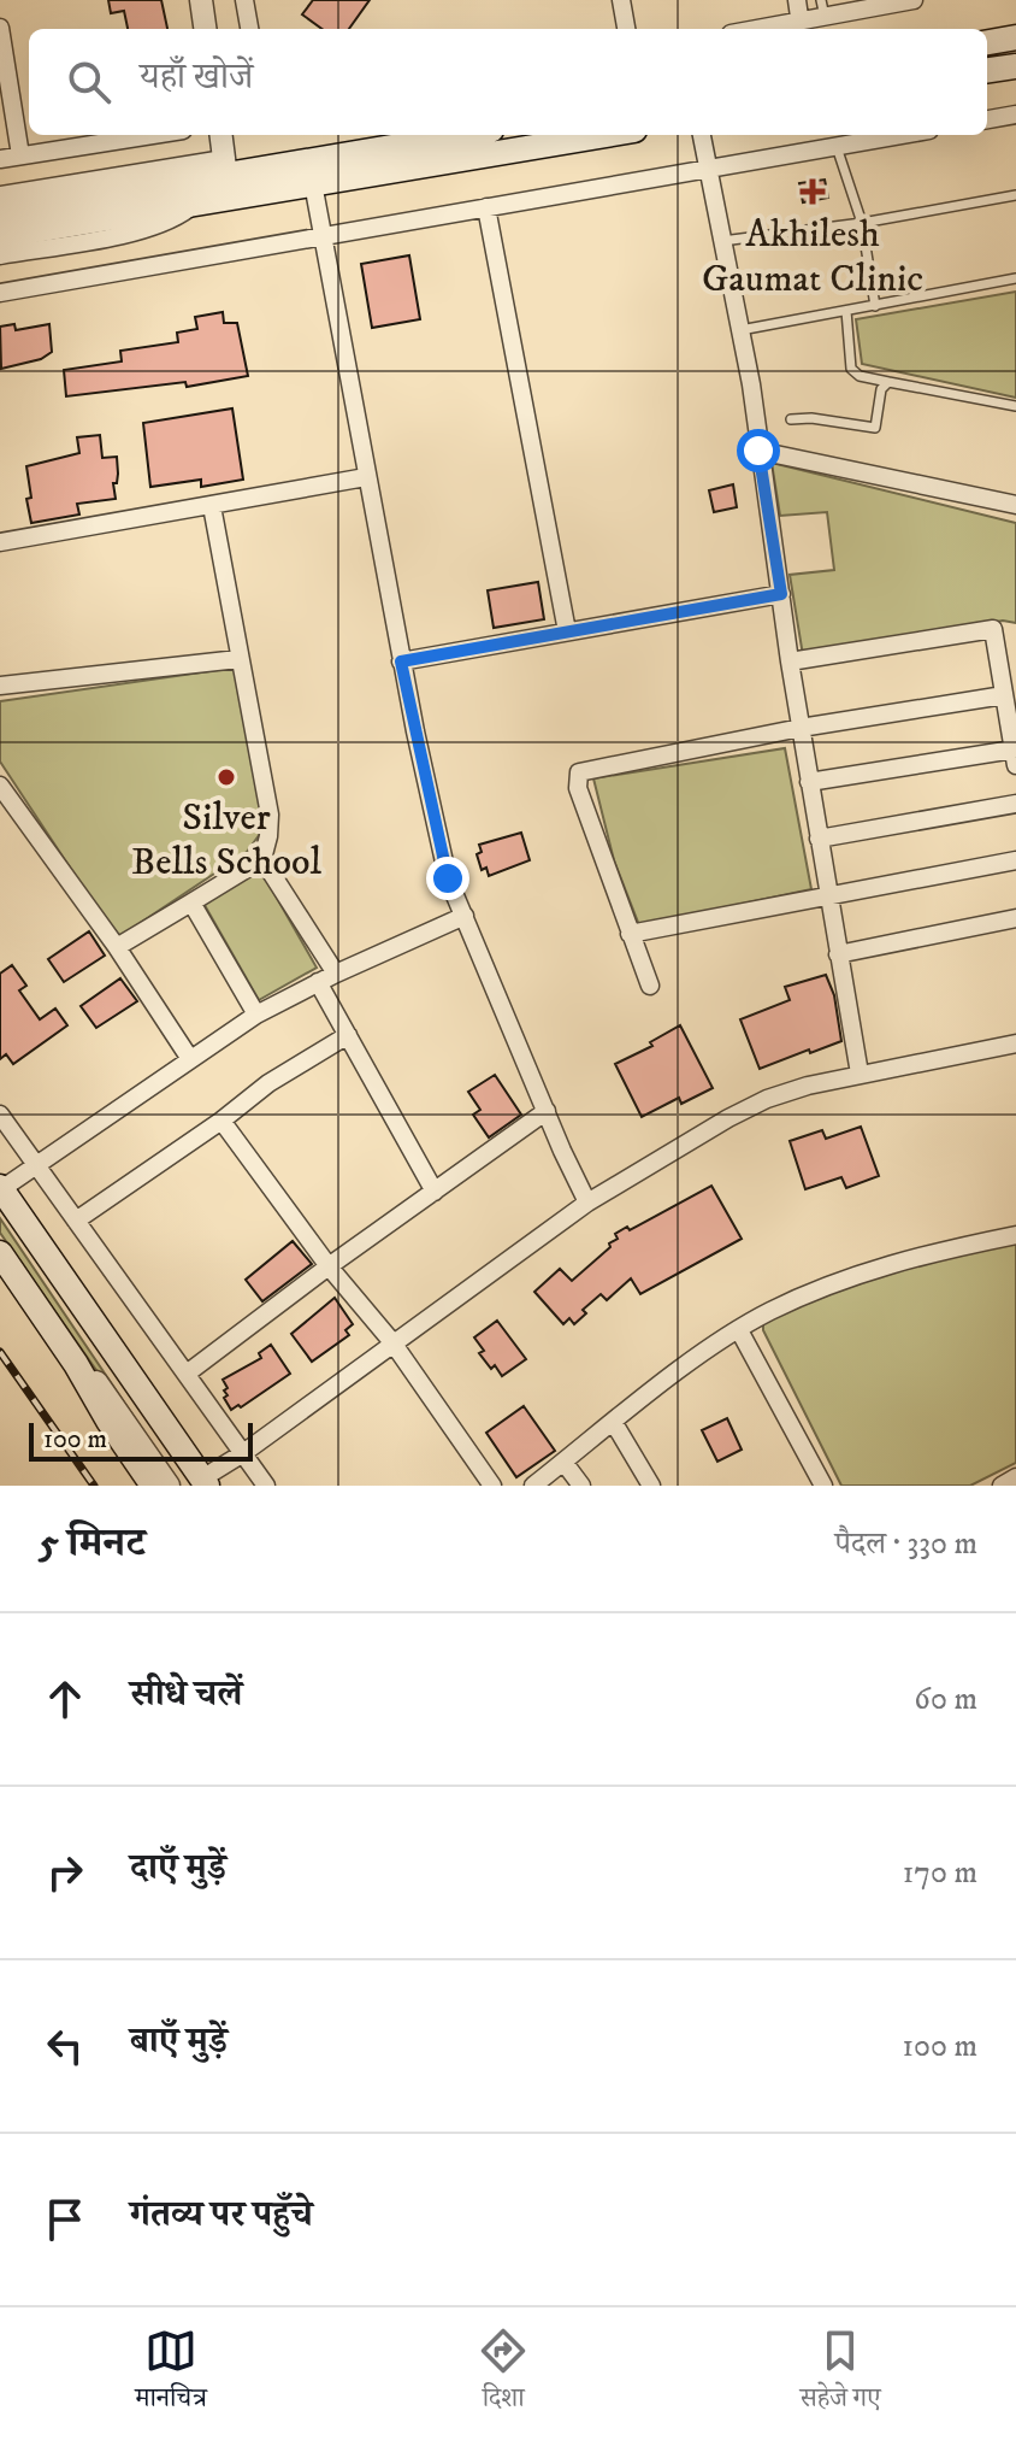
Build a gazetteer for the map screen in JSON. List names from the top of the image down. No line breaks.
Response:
{"places":{"health":["Akhilesh Gaumat Clinic"],"other":["Silver Bells School"]},"scale_bar":"100 m","page":{"search":"यहाँ खोजें","scale":"100 m","heading":["5 मिनट","पैदल · 330 m"],"list":[["सीधे चलें","60 m"],["दाएँ मुड़ें","170 m"],["बाएँ मुड़ें","100 m"],"गंतव्य पर पहुँचे"],"nav":["मानचित्र","दिशा","सहेजे गए"]}}
